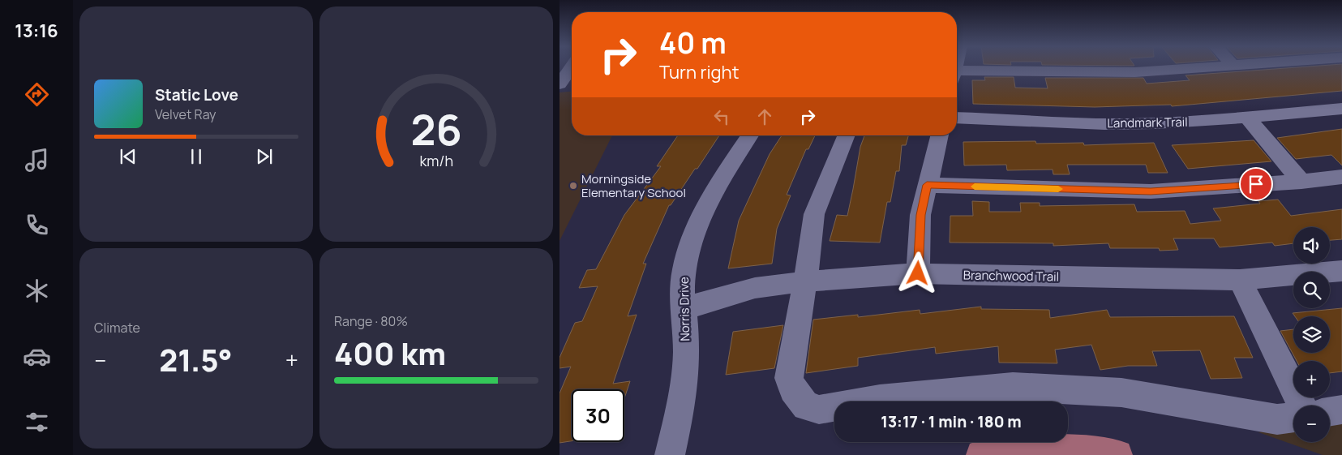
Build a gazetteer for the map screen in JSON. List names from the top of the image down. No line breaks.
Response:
{"streets":{"street":["Landmark Trail","Branchwood Trail","Norris Drive"]},"crossings":[["Branchwood Trail","Norris Drive"]],"places":["Morningside Elementary School"],"page":{"tabs":"13:16","turn":["40 m","Turn right"],"song":["Static Love","Velvet Ray"],"map_buttons":["+","−"],"tile":["Climate",["Range · 80%","400 km"]],"heat":["−","21.5°","+"],"limit":"30","trip":"13:17 · 1 min · 180 m","gauge":["26","km/h"]}}
